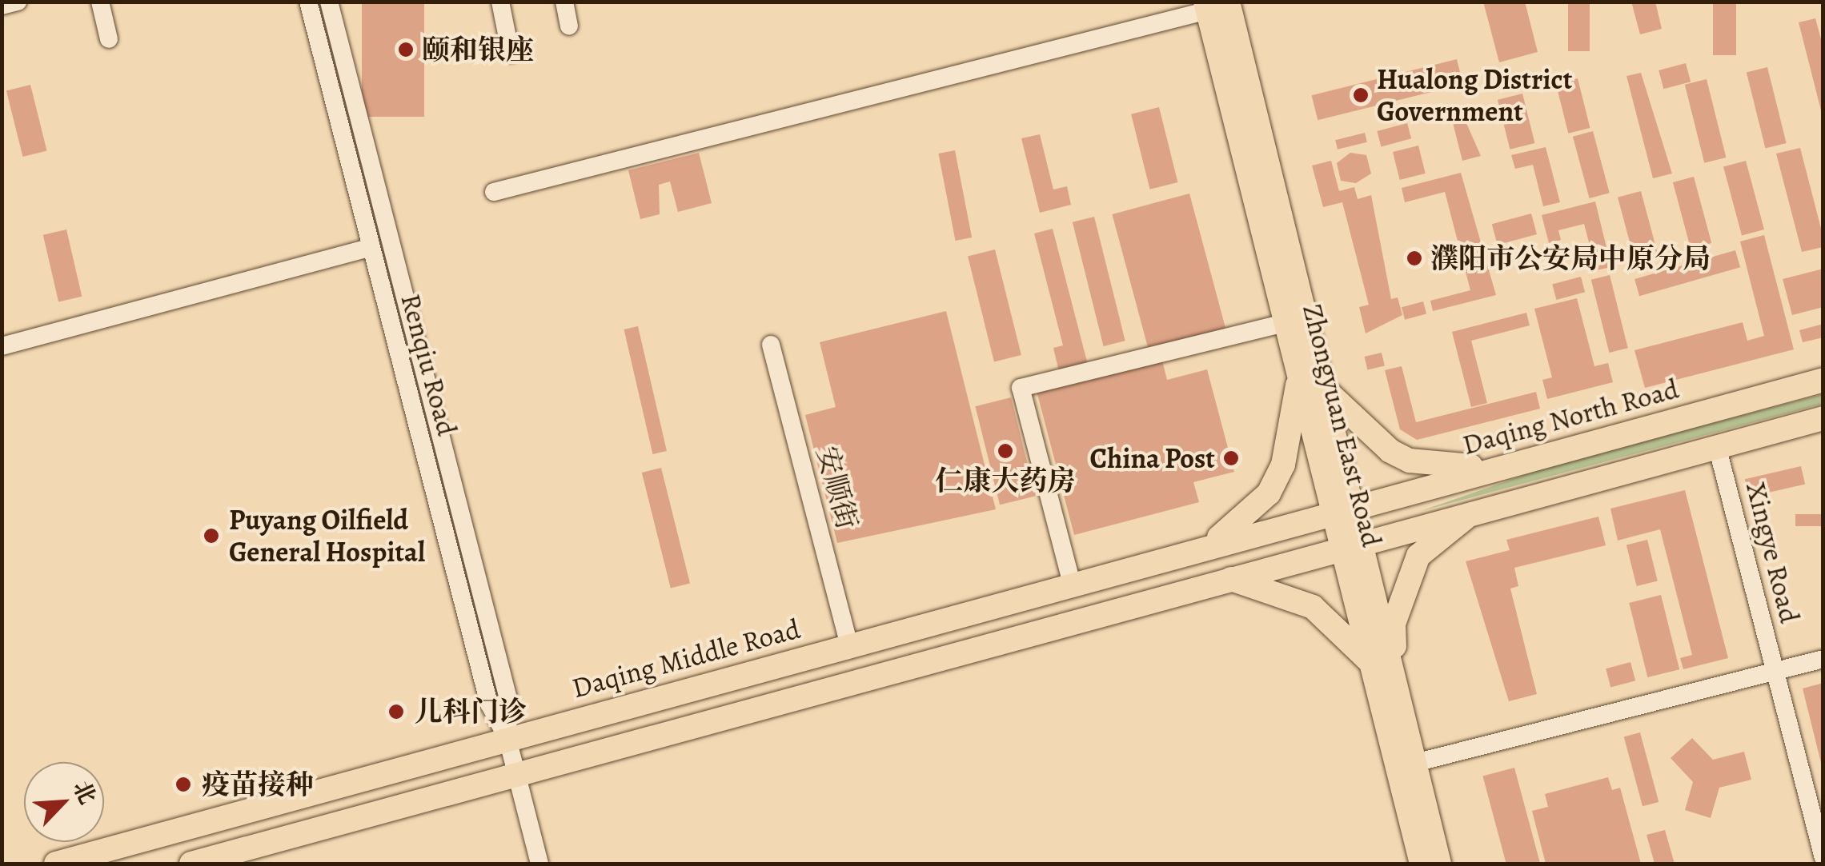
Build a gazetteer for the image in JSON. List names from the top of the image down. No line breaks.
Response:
{"streets":{"main road":["Daqing North Road","Zhongyuan East Road","Daqing Middle Road"],"street":["Renqiu Road","安顺街","Xingye Road"]},"crossings":[["Renqiu Road","Daqing Middle Road"],["Daqing North Road","Zhongyuan East Road"],["Daqing North Road","Daqing Middle Road"],["Zhongyuan East Road","Daqing Middle Road"],["安顺街","Daqing Middle Road"]],"places":["颐和银座","Hualong District Government","濮阳市公安局中原分局","仁康大药房","China Post","Puyang Oilfield General Hospital","儿科门诊","疫苗接种"],"north":"top right"}
